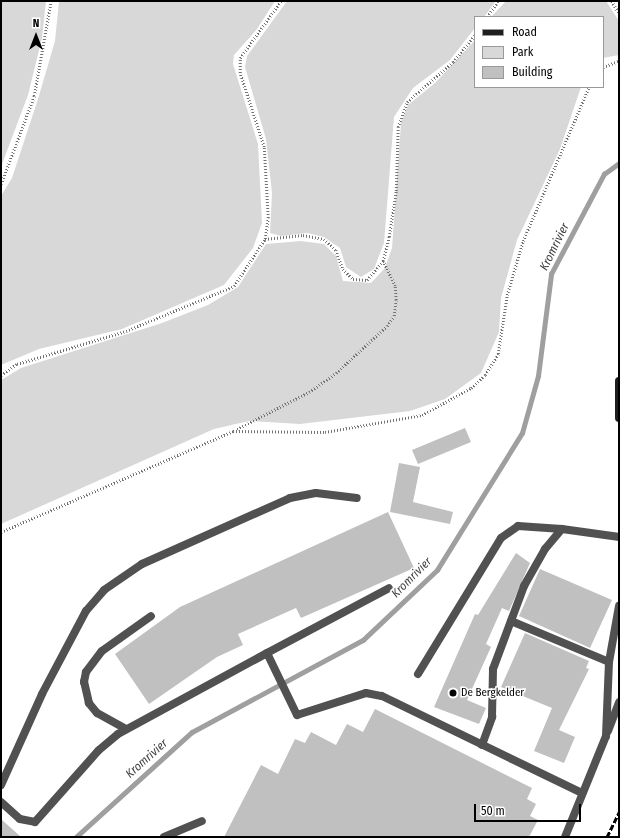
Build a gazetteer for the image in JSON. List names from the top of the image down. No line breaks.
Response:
{"water":["Kromrivier"],"places":["De Bergkelder"],"legend":["Road","Park","Building"],"scale_bar":"50 m","north":"top"}
